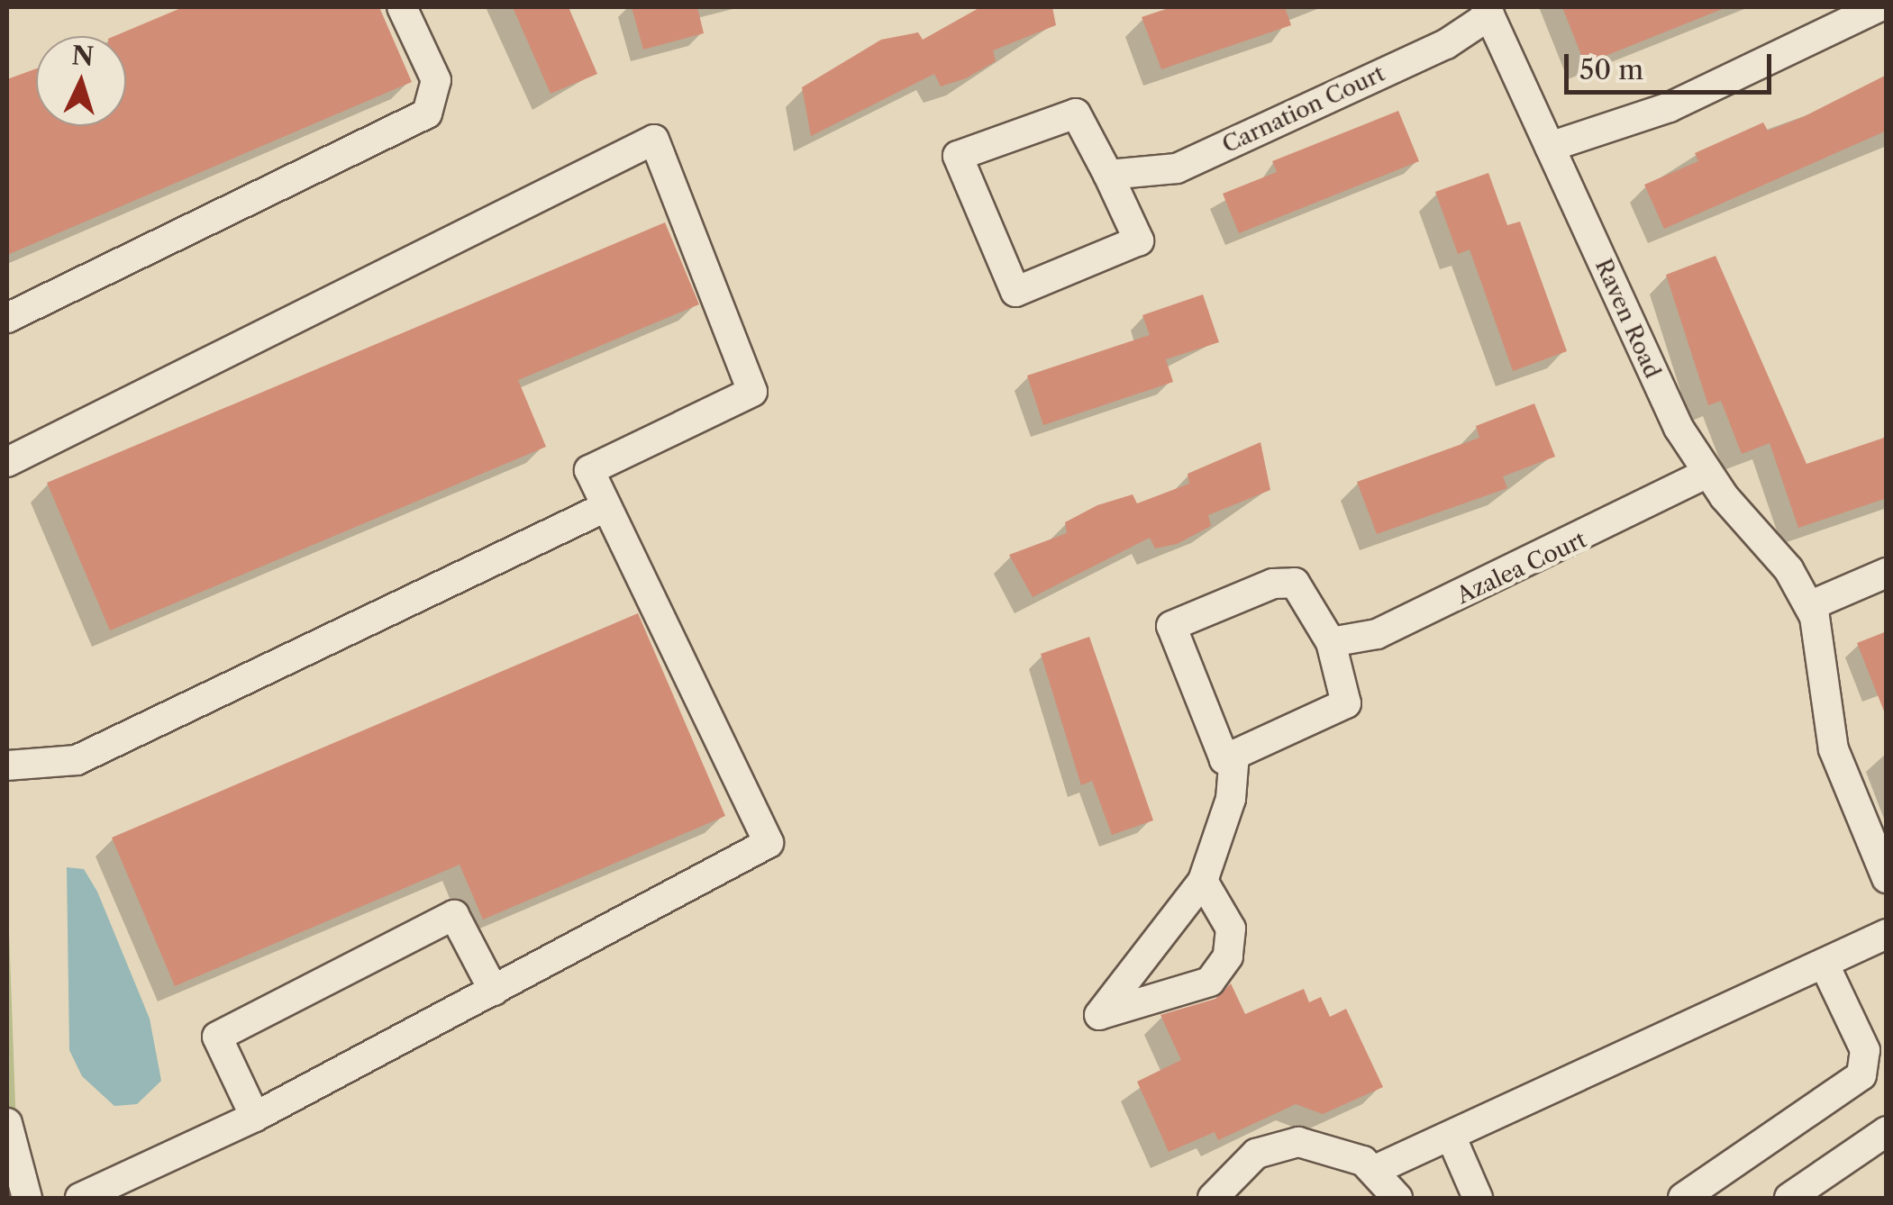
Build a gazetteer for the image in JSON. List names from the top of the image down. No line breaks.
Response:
{"streets":{"street":["Carnation Court","Raven Road","Azalea Court"]},"crossings":[["Carnation Court","Raven Road"],["Raven Road","Azalea Court"]],"scale_bar":"50 m","north":"top"}
